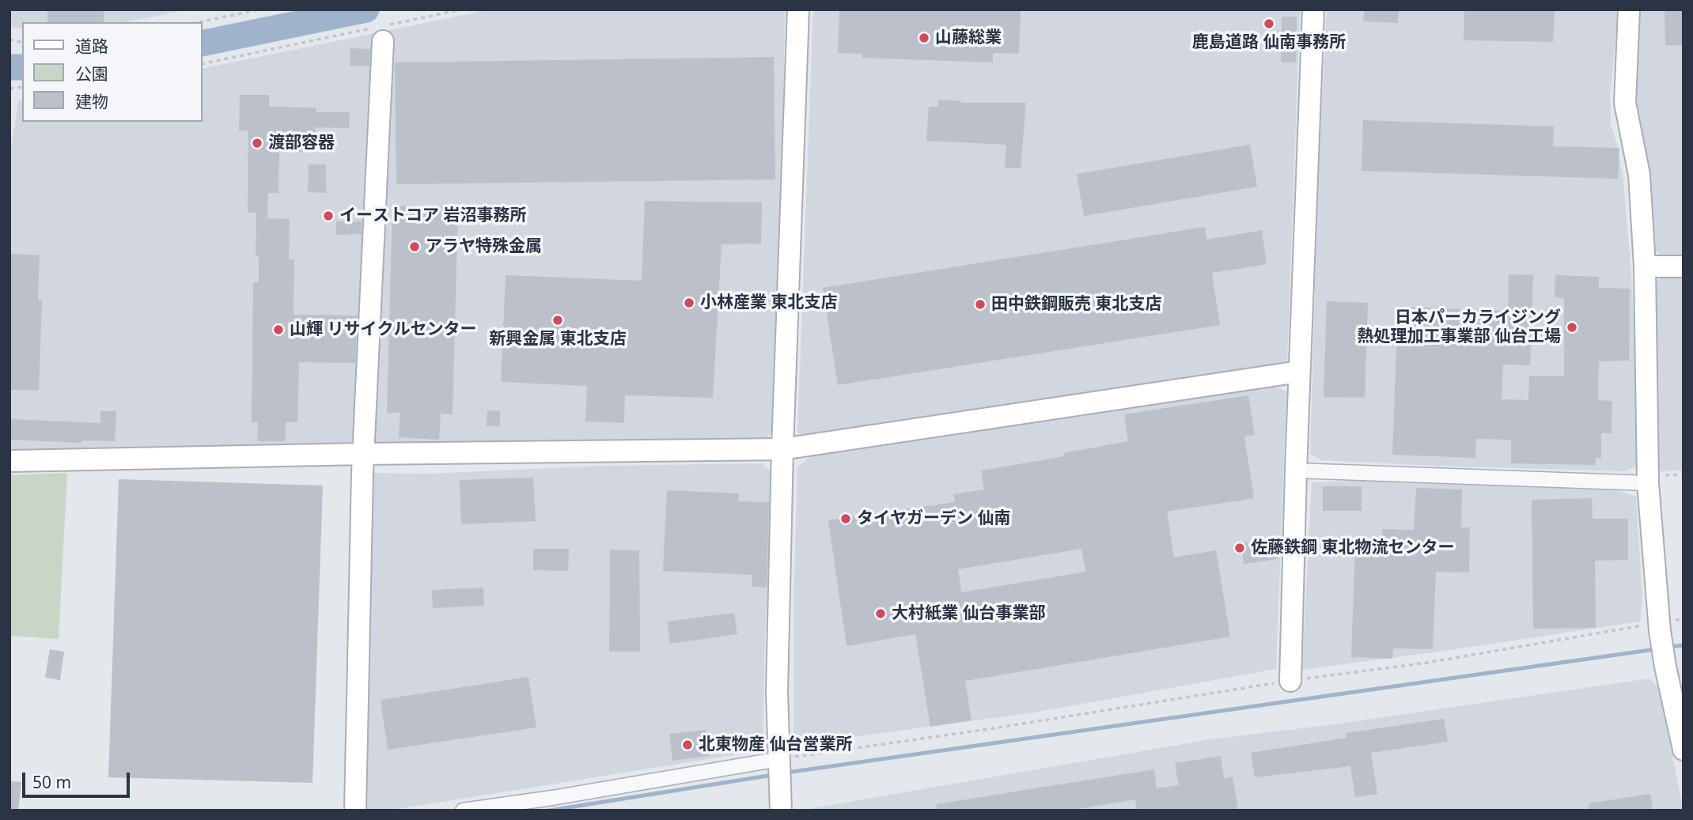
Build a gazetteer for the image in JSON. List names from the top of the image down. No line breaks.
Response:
{"places":["鹿島道路 仙南事務所","山藤総業","渡部容器","イーストコア 岩沼事務所","アラヤ特殊金属","小林産業 東北支店","田中鉄鋼販売 東北支店","新興金属 東北支店","日本パーカライジング 熱処理加工事業部 仙台工場","山輝 リサイクルセンター","タイヤガーデン 仙南","佐藤鉄鋼 東北物流センター","大村紙業 仙台事業部","北東物産 仙台営業所"],"legend":["道路","公園","建物"],"scale_bar":"50 m"}
